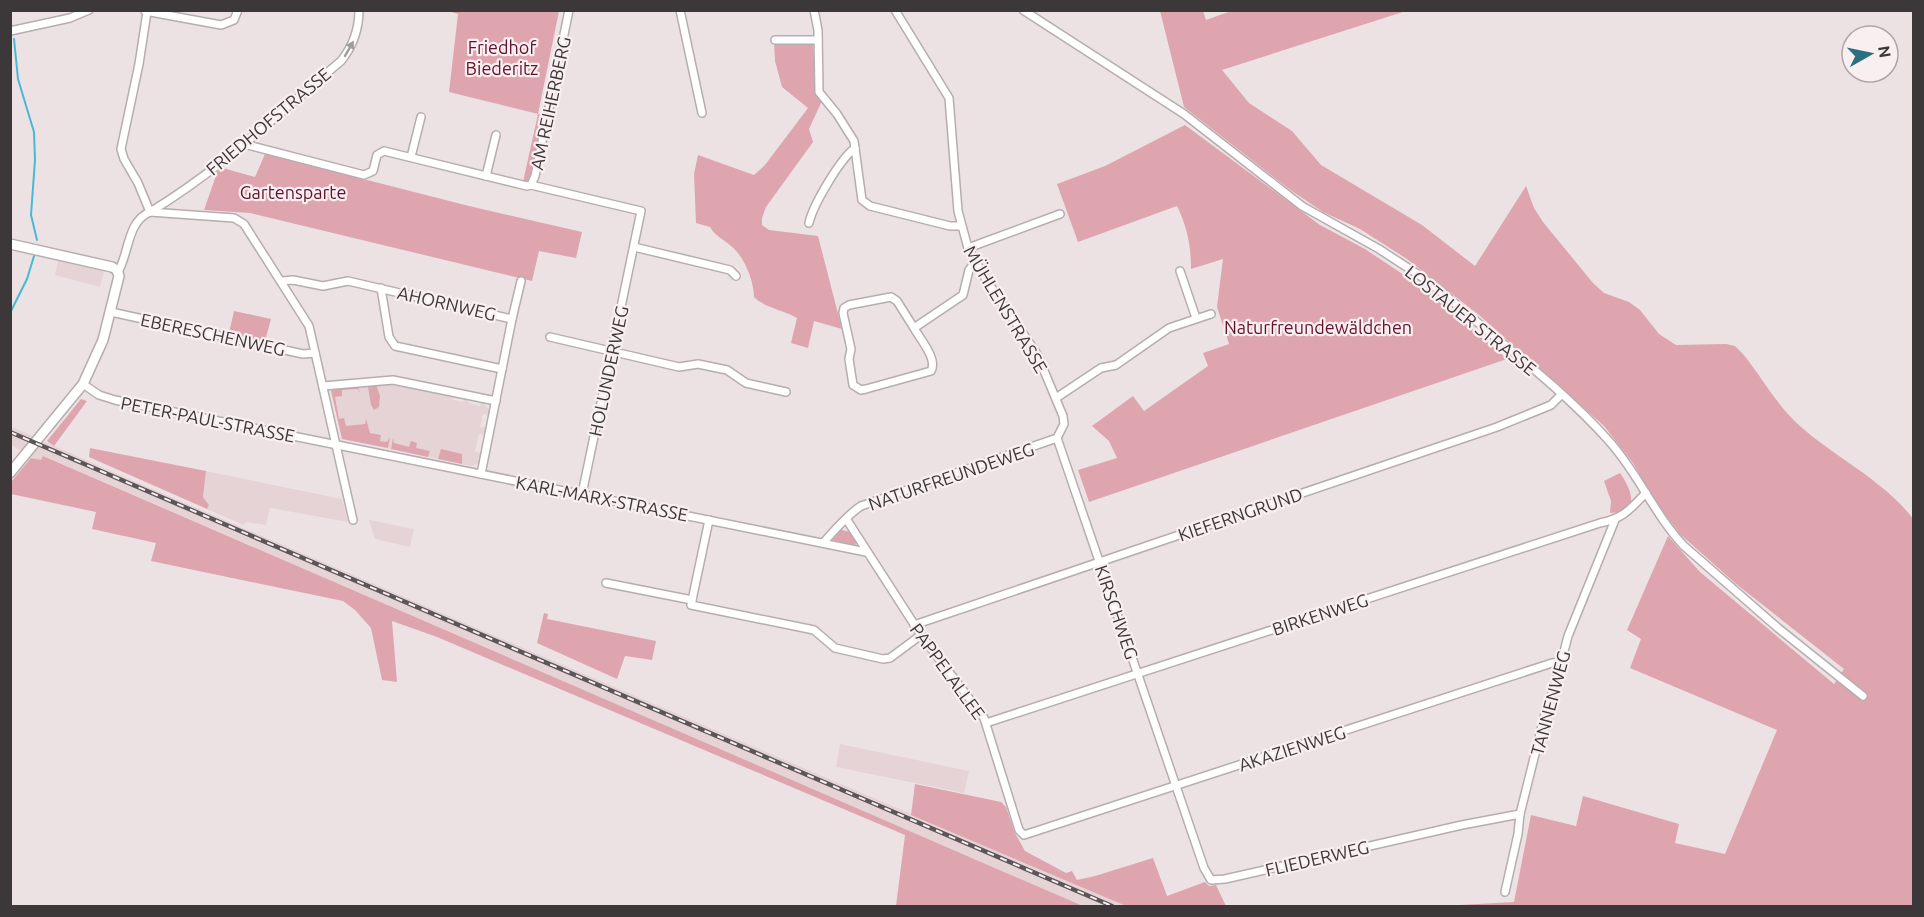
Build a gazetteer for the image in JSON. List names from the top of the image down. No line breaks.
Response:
{"streets":{"street":["AM REIHERBERG","FRIEDHOFSTRASSE","AHORNWEG","MÜHLENSTRASSE","LOSTAUER STRASSE","EBERESCHENWEG","HOLUNDERWEG","PETER-PAUL-STRASSE","NATURFREUNDEWEG","KARL-MARX-STRASSE","KIEFERNGRUND","KIRSCHWEG","BIRKENWEG","PAPPELALLEE","TANNENWEG","AKAZIENWEG","FLIEDERWEG"]},"crossings":[["AM REIHERBERG","FRIEDHOFSTRASSE"],["AM REIHERBERG","HOLUNDERWEG"],["AHORNWEG","KARL-MARX-STRASSE"],["MÜHLENSTRASSE","NATURFREUNDEWEG"],["MÜHLENSTRASSE","KIRSCHWEG"],["LOSTAUER STRASSE","KIEFERNGRUND"],["LOSTAUER STRASSE","BIRKENWEG"],["HOLUNDERWEG","KARL-MARX-STRASSE"],["PETER-PAUL-STRASSE","KARL-MARX-STRASSE"],["NATURFREUNDEWEG","KARL-MARX-STRASSE"],["NATURFREUNDEWEG","KIRSCHWEG"],["NATURFREUNDEWEG","PAPPELALLEE"],["KARL-MARX-STRASSE","PAPPELALLEE"],["KIEFERNGRUND","KIRSCHWEG"],["KIEFERNGRUND","PAPPELALLEE"],["KIRSCHWEG","BIRKENWEG"],["KIRSCHWEG","AKAZIENWEG"],["KIRSCHWEG","FLIEDERWEG"],["BIRKENWEG","PAPPELALLEE"],["BIRKENWEG","TANNENWEG"],["PAPPELALLEE","AKAZIENWEG"],["TANNENWEG","AKAZIENWEG"],["TANNENWEG","FLIEDERWEG"],["AKAZIENWEG","FLIEDERWEG"]],"one_way":["FRIEDHOFSTRASSE"],"parks":["Friedhof Biederitz","Gartensparte","Naturfreundewäldchen"],"north":"right"}
